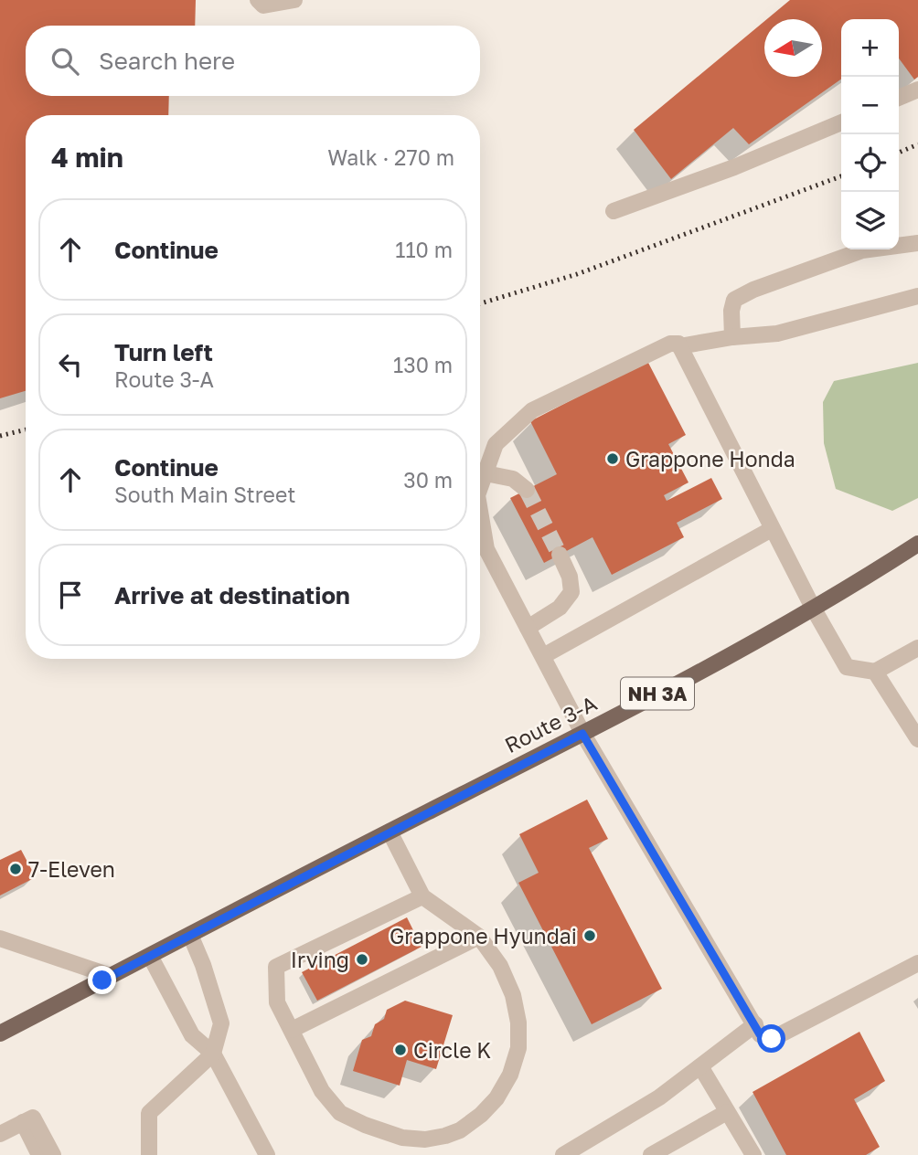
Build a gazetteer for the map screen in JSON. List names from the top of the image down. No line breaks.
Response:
{"streets":{"main road":["NH 3A","Route 3-A"]},"crossings":[["NH 3A","Route 3-A"]],"places":["Grappone Honda","7-Eleven","Grappone Hyundai","Irving","Circle K"],"north":"left","page":{"map_buttons":["+","−"],"search":"Search here","heading":["4 min","Walk · 270 m"],"list":[["Continue","110 m"],["Turn left","Route 3-A","130 m"],["Continue","South Main Street","30 m"],"Arrive at destination"]}}
